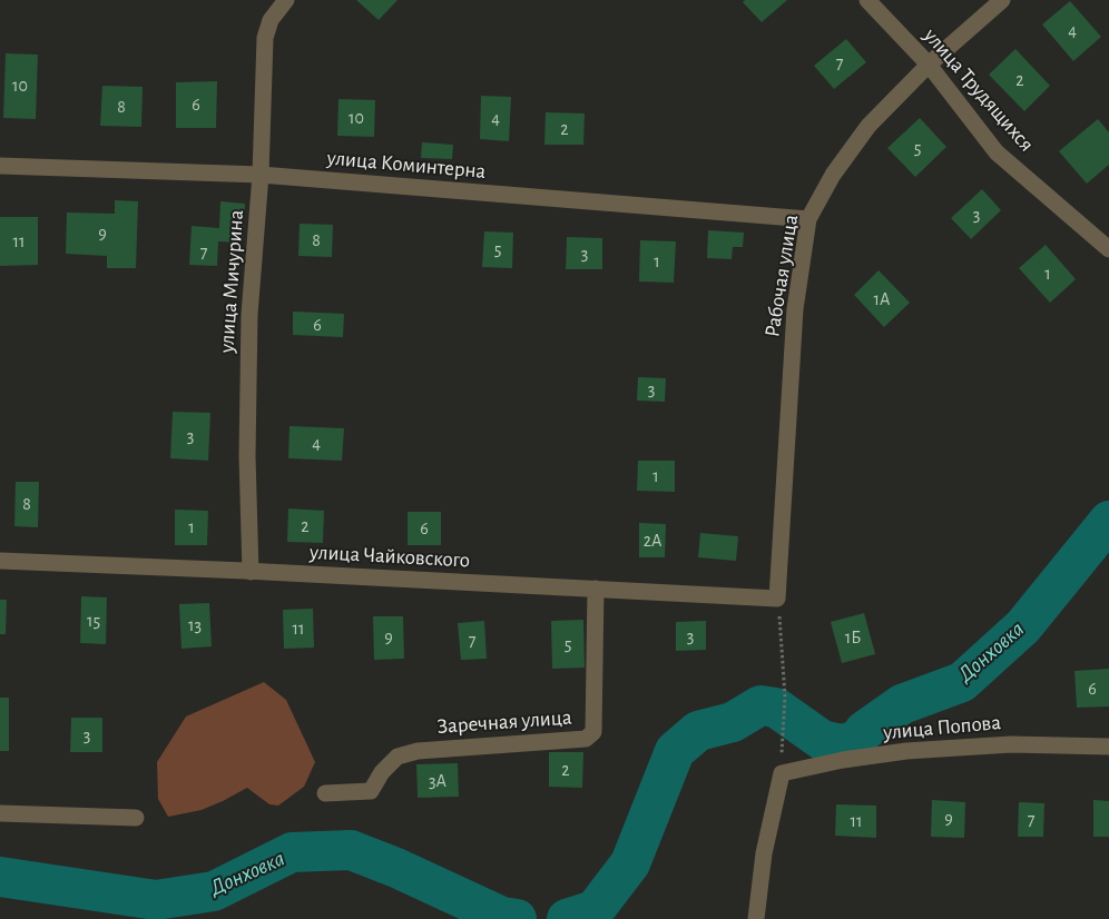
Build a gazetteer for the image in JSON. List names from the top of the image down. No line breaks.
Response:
{"streets":{"street":["улица Трудящихся","улица Коминтерна","Рабочая улица","улица Мичурина","улица Чайковского","Заречная улица","улица Попова"]},"crossings":[["улица Трудящихся","Рабочая улица"],["улица Коминтерна","Рабочая улица"],["улица Коминтерна","улица Мичурина"],["Рабочая улица","улица Чайковского"],["улица Мичурина","улица Чайковского"],["улица Чайковского","Заречная улица"]],"water":["Донховка"],"house_numbers":["4","7","2","10","6","8","10","4","2","5","3","9","8","11","5","7","3","1","1","1А","6","3","3","4","1","8","2","1","6","2А","15","13","11","3","9","1Б","7","5","6","3","2","3А","9","7","11"]}
